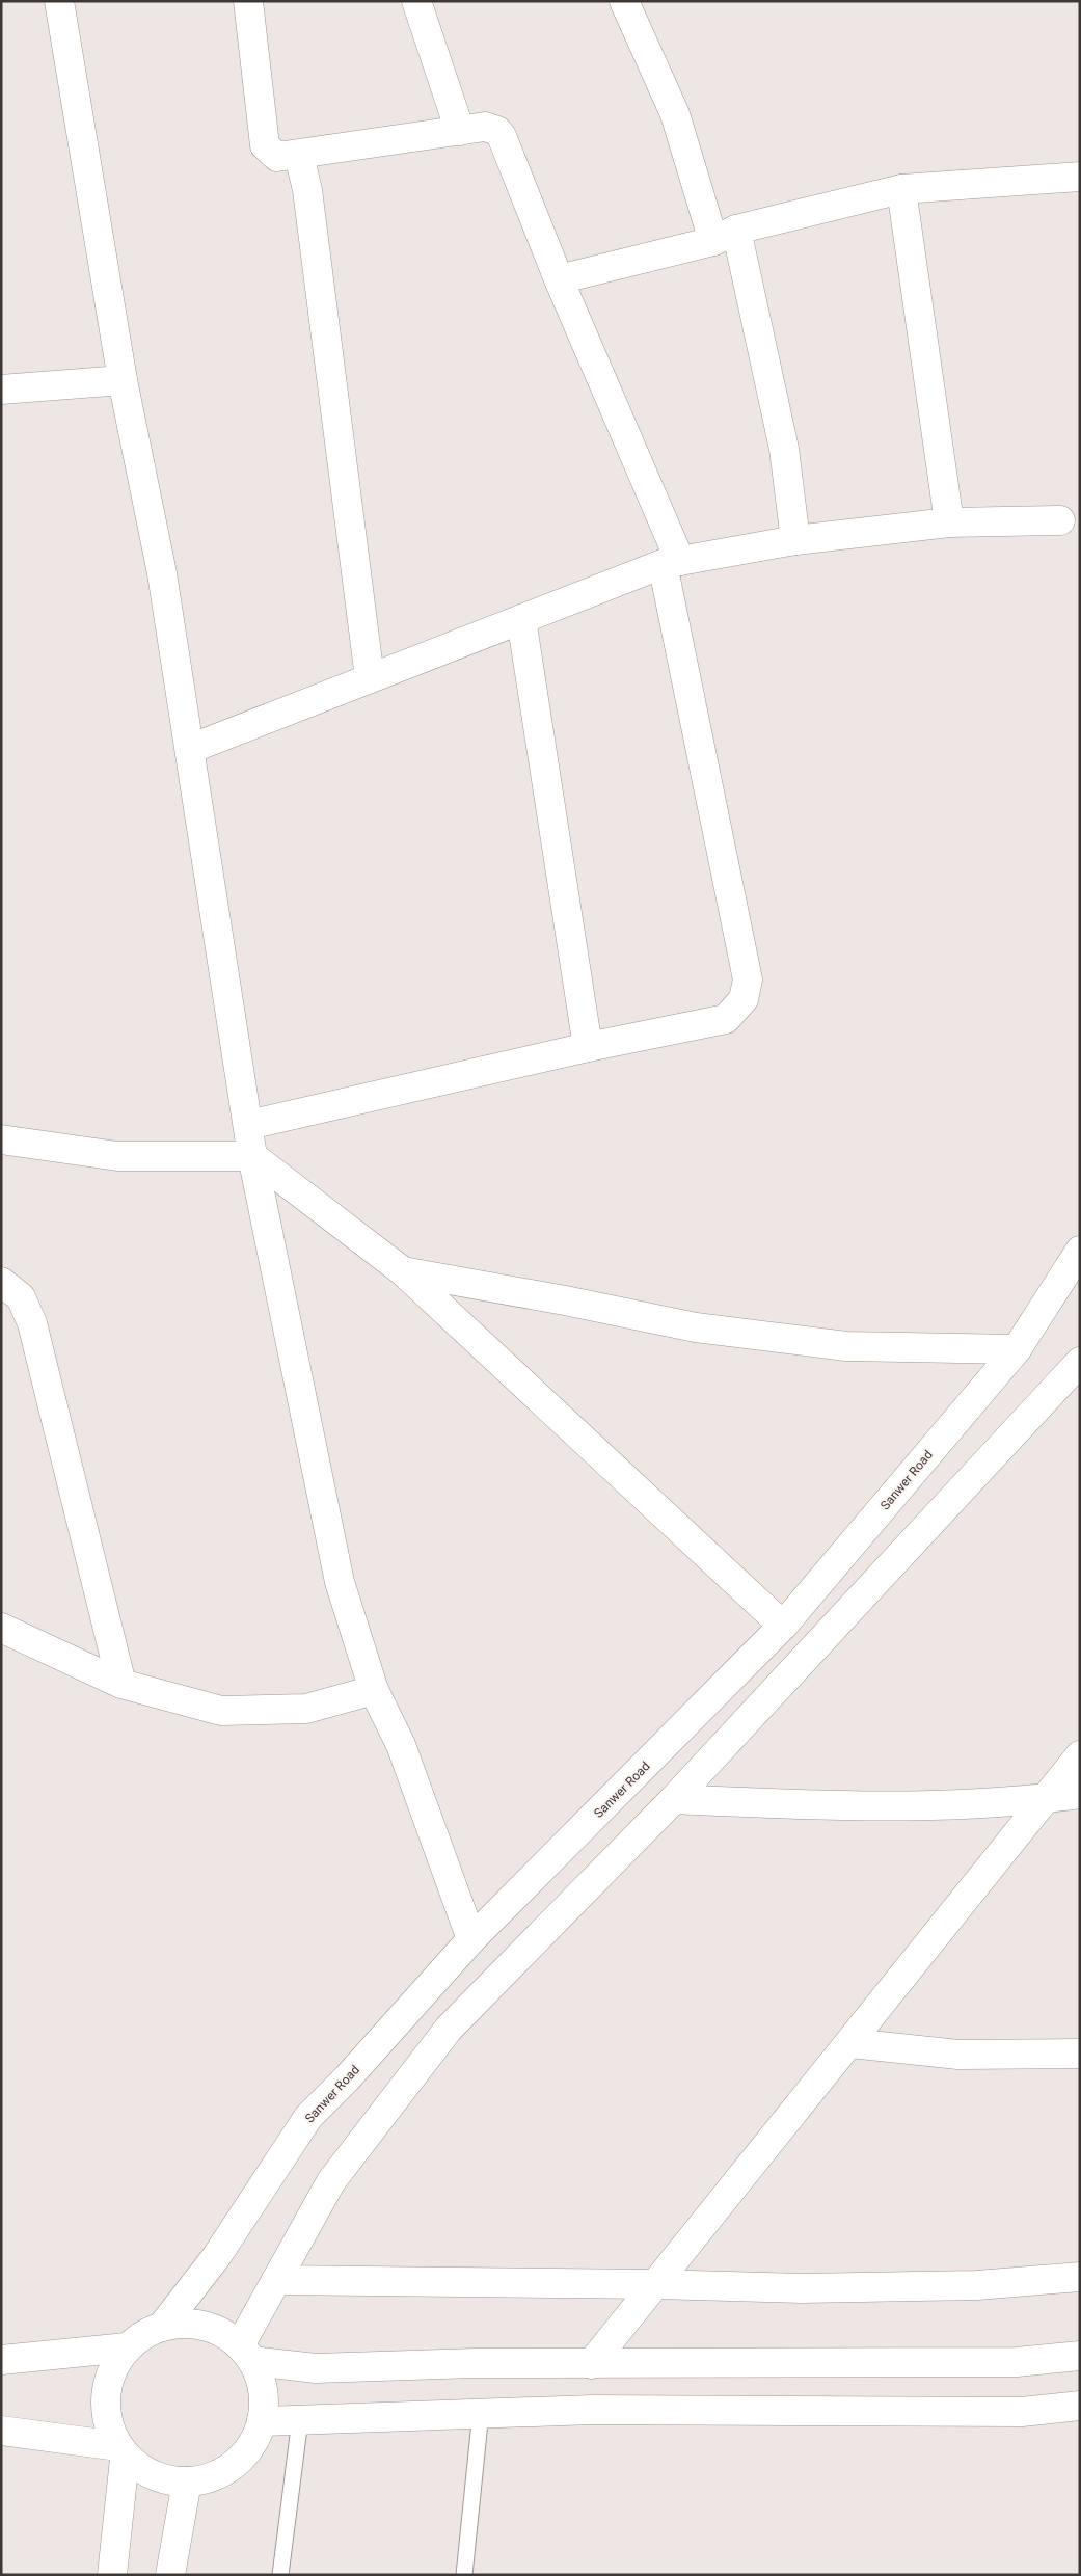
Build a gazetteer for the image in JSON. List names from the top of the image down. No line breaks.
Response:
{"streets":{"street":["Sanwer Road"]}}
